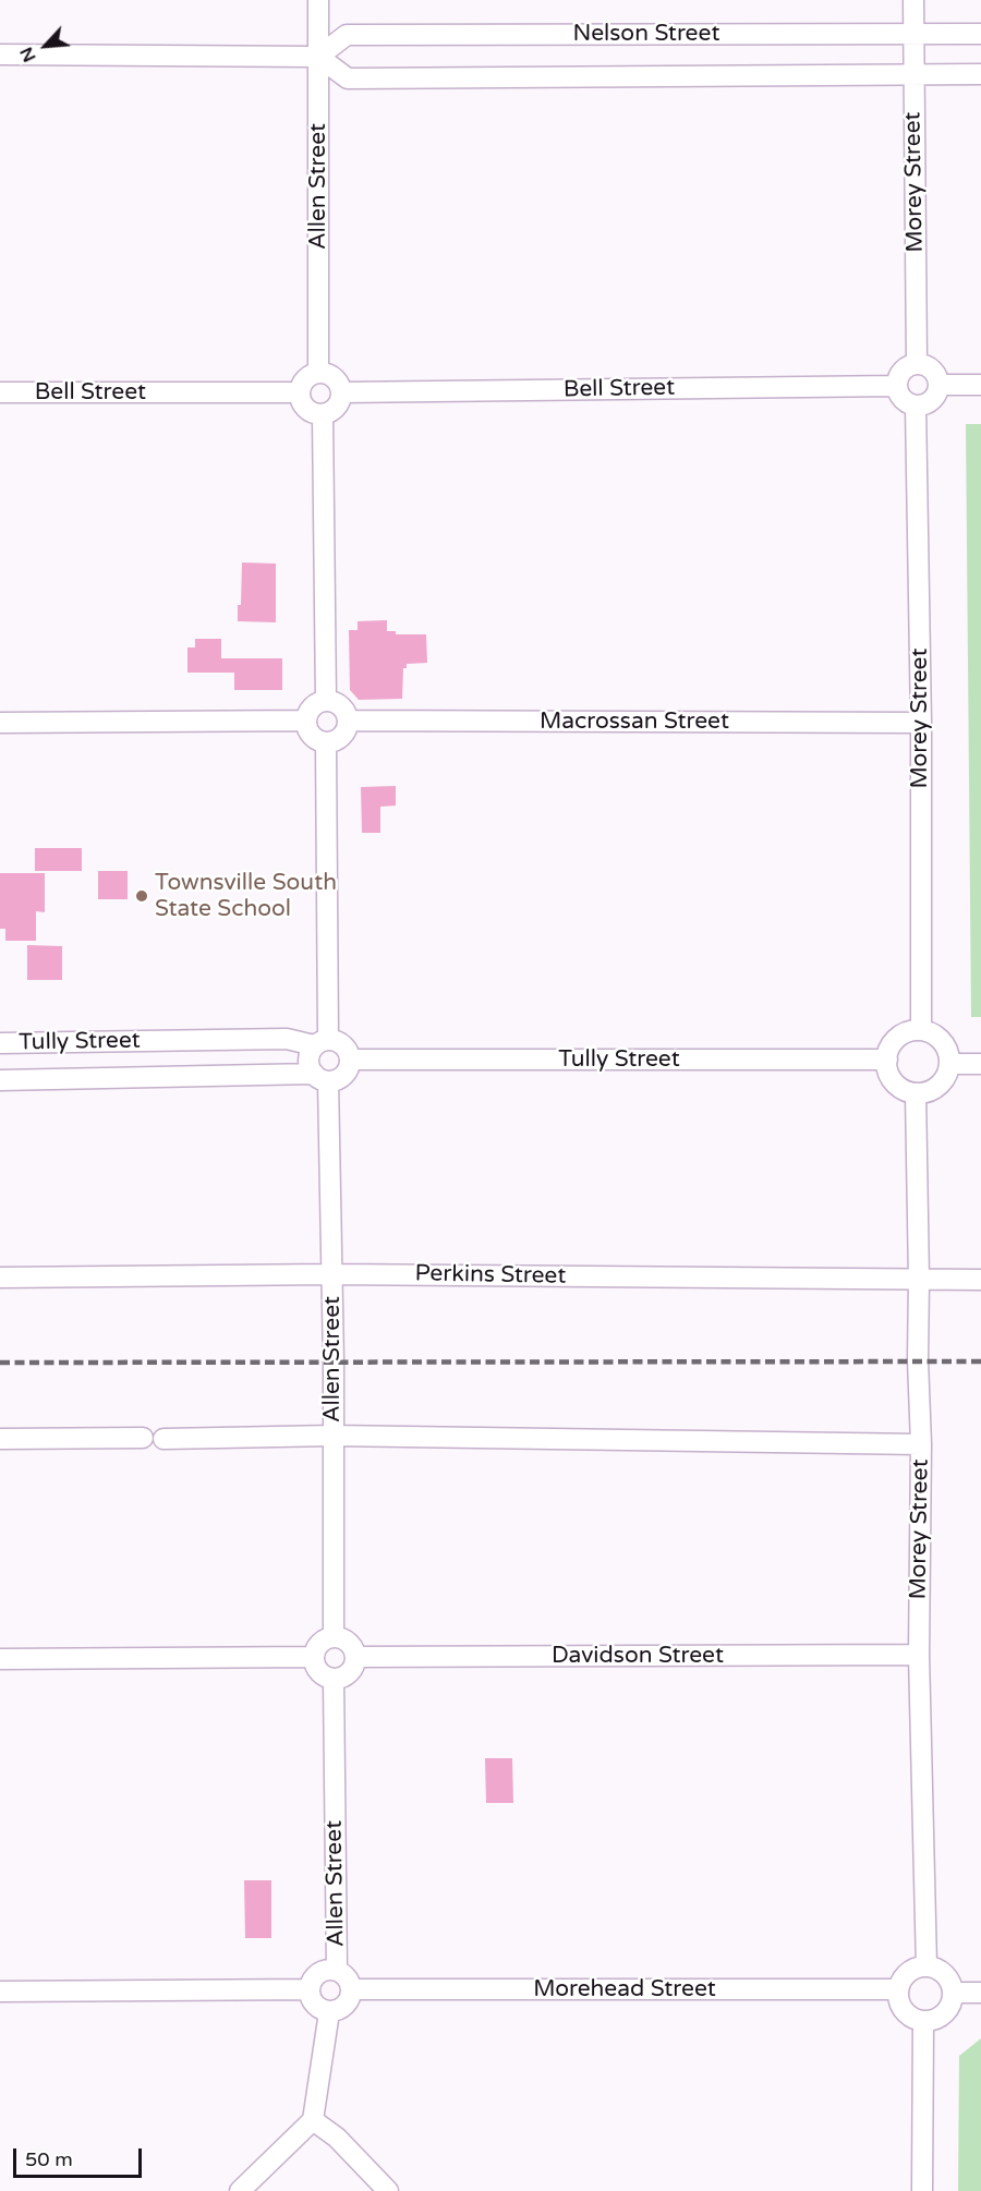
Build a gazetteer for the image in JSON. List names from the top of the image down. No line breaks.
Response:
{"streets":{"street":["Nelson Street","Morey Street","Allen Street","Bell Street","Macrossan Street","Tully Street","Perkins Street","Davidson Street","Morehead Street"]},"crossings":[["Nelson Street","Morey Street"],["Nelson Street","Allen Street"],["Morey Street","Bell Street"],["Morey Street","Macrossan Street"],["Morey Street","Tully Street"],["Morey Street","Perkins Street"],["Morey Street","Davidson Street"],["Morey Street","Morehead Street"],["Allen Street","Bell Street"],["Allen Street","Tully Street"],["Allen Street","Perkins Street"],["Allen Street","Davidson Street"],["Allen Street","Morehead Street"]],"places":["Townsville South State School"],"scale_bar":"50 m","north":"bottom left"}
